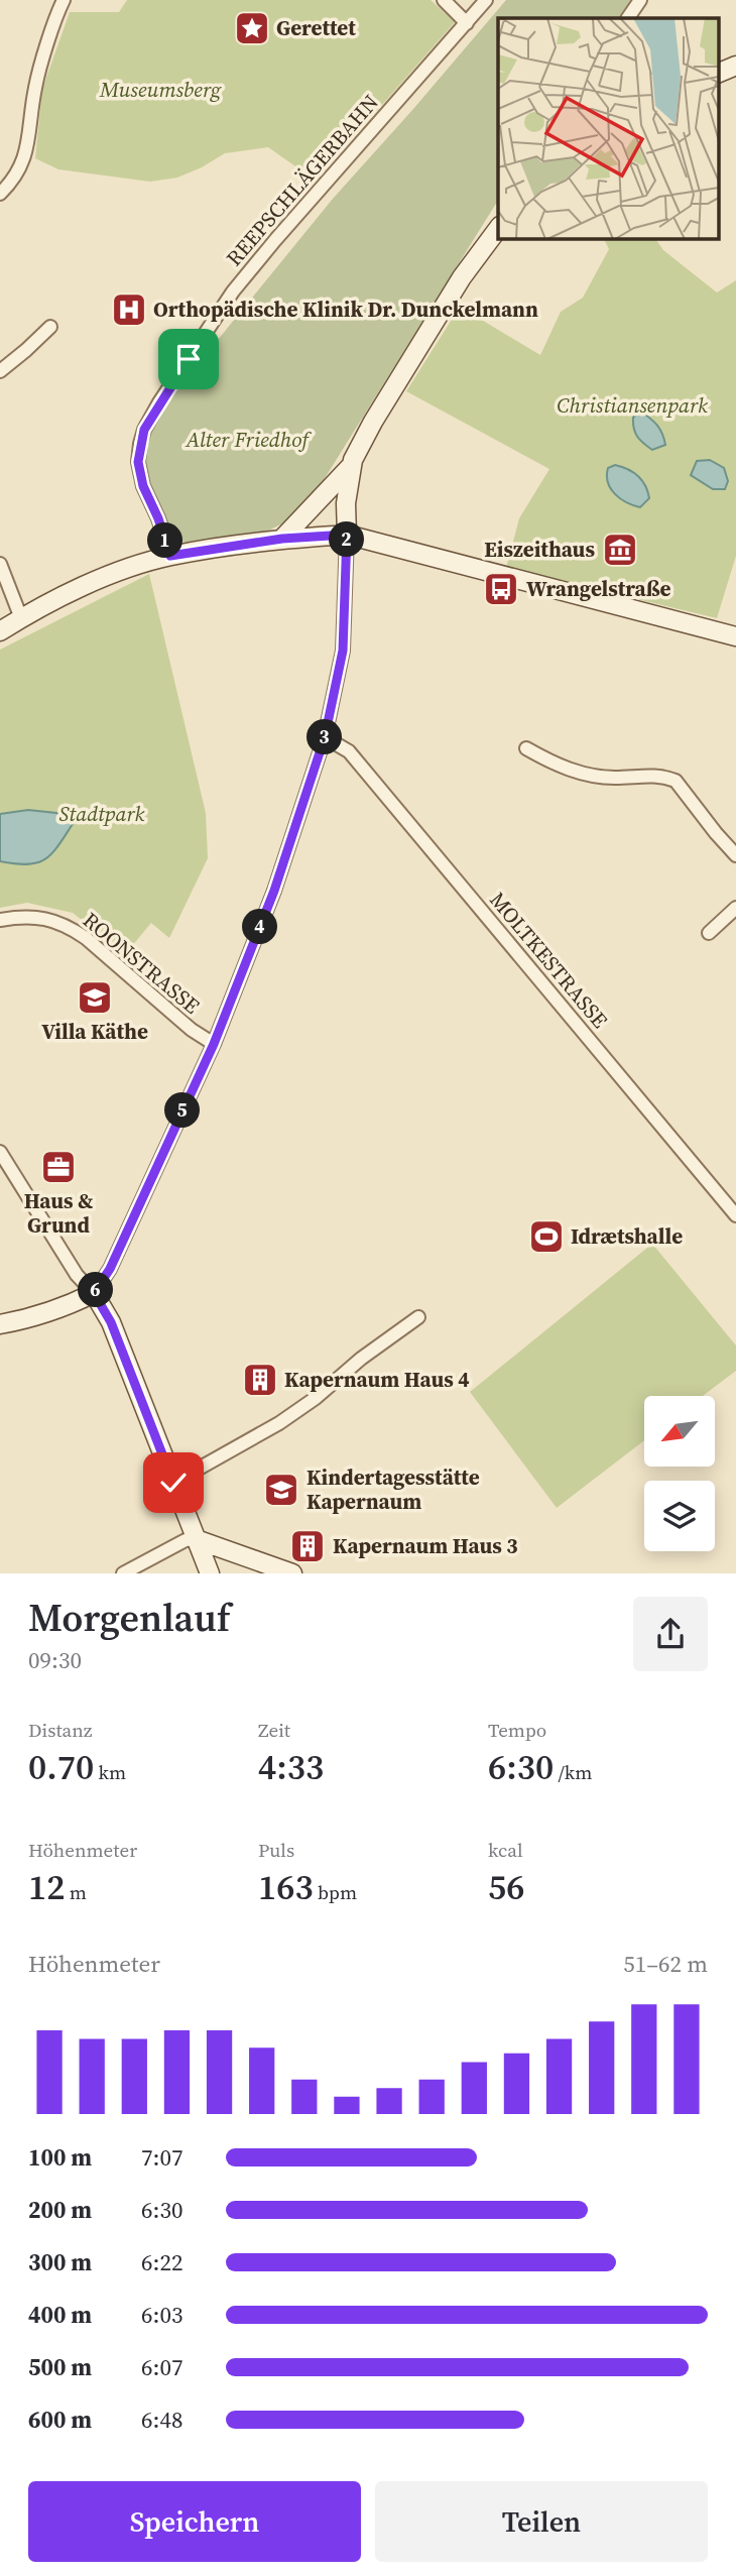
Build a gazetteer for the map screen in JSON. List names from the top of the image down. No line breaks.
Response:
{"streets":{"street":["REEPSCHLÄGERBAHN","MOLTKESTRASSE","ROONSTRASSE"]},"parks":["Museumsberg","Christiansenpark","Alter Friedhof","Stadtpark"],"places":{"place":["Gerettet"],"hospital":["Orthopädische Klinik Dr. Dunckelmann"],"museum":["Eiszeithaus"],"bus stop":["Wrangelstraße"],"school or university":["Villa Käthe","Kindertagesstätte Kapernaum"],"office":["Haus & Grund"],"sports":["Idrætshalle"],"building":["Kapernaum Haus 4","Kapernaum Haus 3"]},"north":"bottom left","page":{"pins":["2","1","3","4","5","6"],"heading":["Morgenlauf","09:30"],"stats":[["Distanz","0.70 km"],["Zeit","4:33"],["Tempo","6:30 /km"],["Höhenmeter","12 m"],["Puls","163 bpm"],["kcal","56"]],"chart":["Höhenmeter","51–62 m"],"list":[{"name":"100 m","note":"7:07"},{"name":"200 m","note":"6:30"},{"name":"300 m","note":"6:22"},{"name":"400 m","note":"6:03"},{"name":"500 m","note":"6:07"},{"name":"600 m","note":"6:48"}],"buttons":["Speichern","Teilen"]}}
